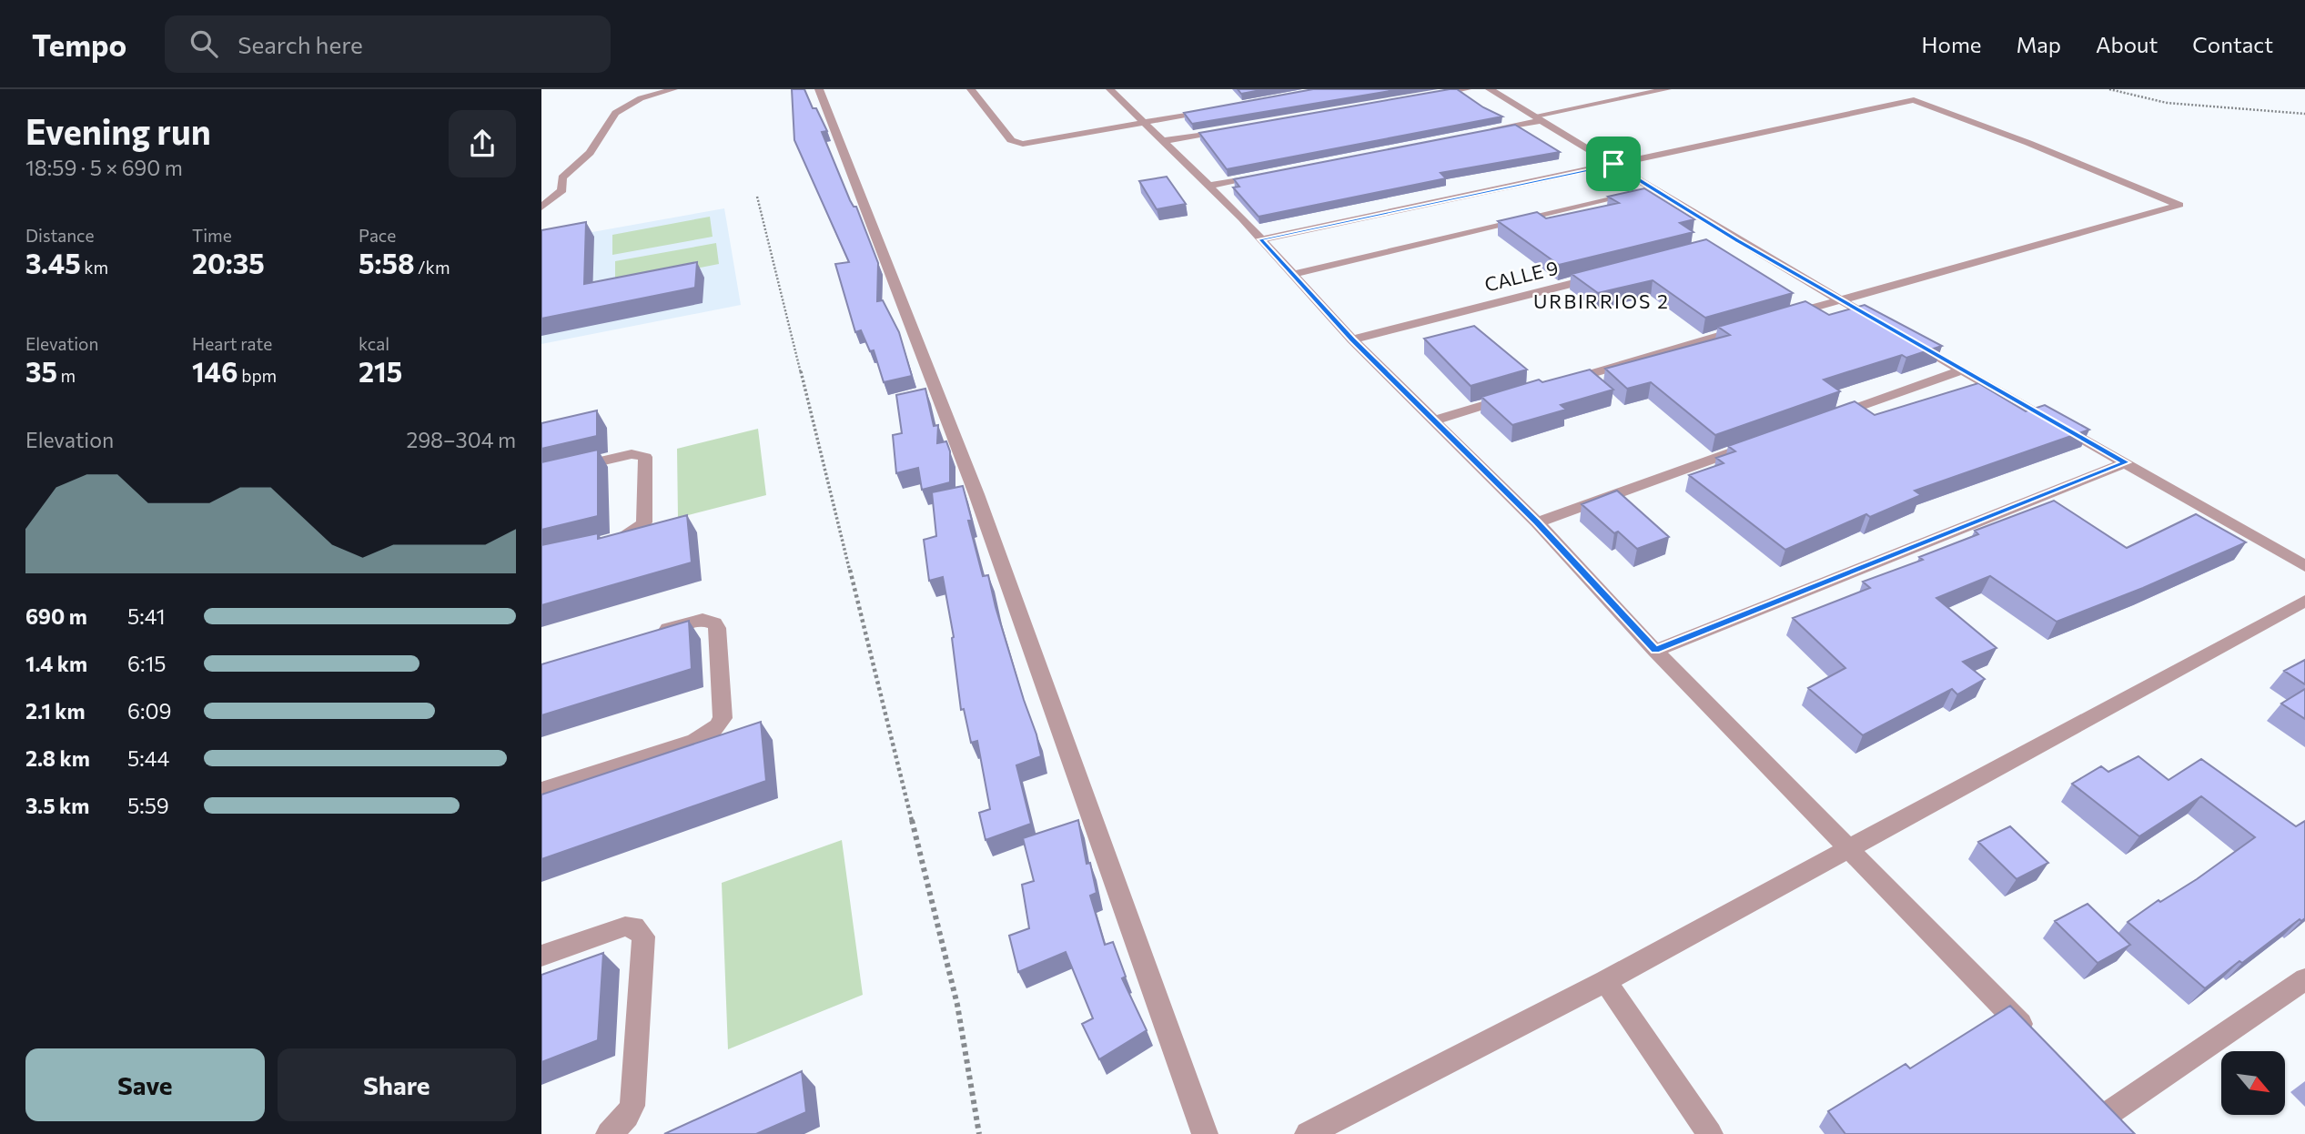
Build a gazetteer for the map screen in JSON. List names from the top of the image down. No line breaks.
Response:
{"streets":{"street":["CALLE 9"]},"districts":["URBIRRIOS 2"],"north":"bottom right","page":{"header":"Tempo","search":"Search here","nav":["Home","Map","About","Contact"],"heading":["Evening run","18:59 · 5 × 690 m"],"stats":[["Distance","3.45 km"],["Time","20:35"],["Pace","5:58 /km"],["Elevation","35 m"],["Heart rate","146 bpm"],["kcal","215"]],"chart":["Elevation","298–304 m"],"list":[{"name":"690 m","note":"5:41"},{"name":"1.4 km","note":"6:15"},{"name":"2.1 km","note":"6:09"},{"name":"2.8 km","note":"5:44"},{"name":"3.5 km","note":"5:59"}],"buttons":["Save","Share"]}}
